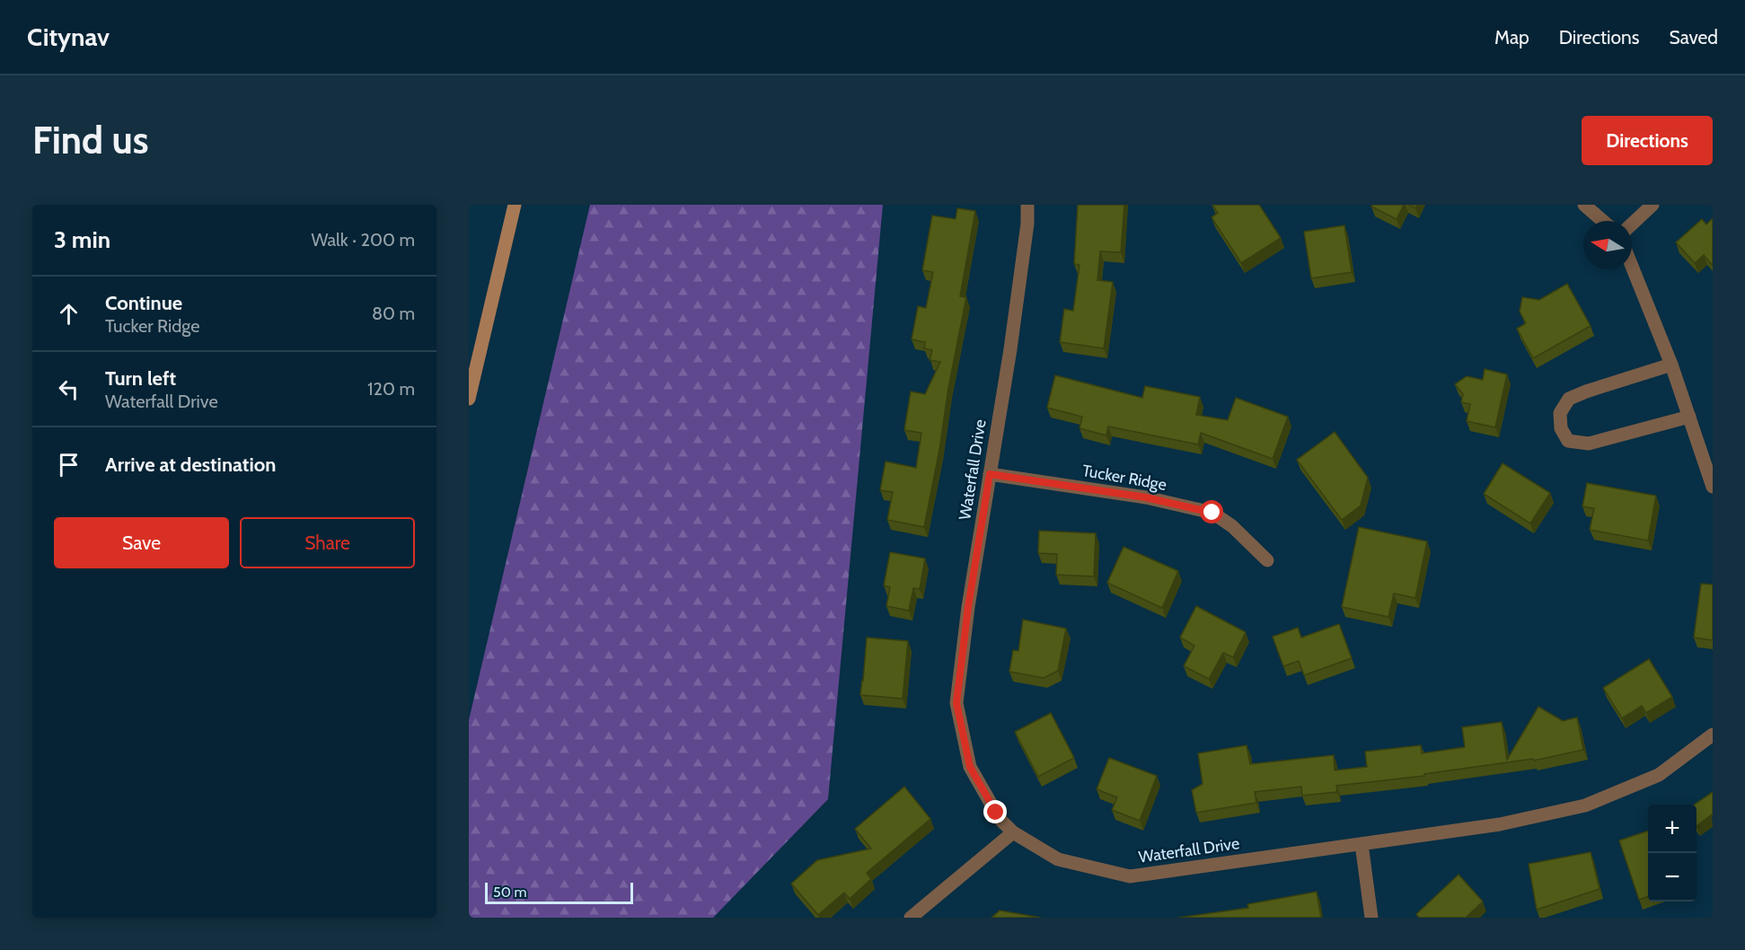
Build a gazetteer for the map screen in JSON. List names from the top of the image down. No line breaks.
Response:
{"streets":{"street":["Waterfall Drive","Tucker Ridge"]},"crossings":[["Waterfall Drive","Tucker Ridge"]],"scale_bar":"50 m","north":"left","page":{"header":"Citynav","nav":["Map","Directions","Saved"],"buttons":["Directions",["Save","Share"]],"title":"Find us","heading":["3 min","Walk · 200 m"],"list":[["Continue","Tucker Ridge","80 m"],["Turn left","Waterfall Drive","120 m"],"Arrive at destination"],"map_buttons":["+","−"],"scale":"50 m"}}
